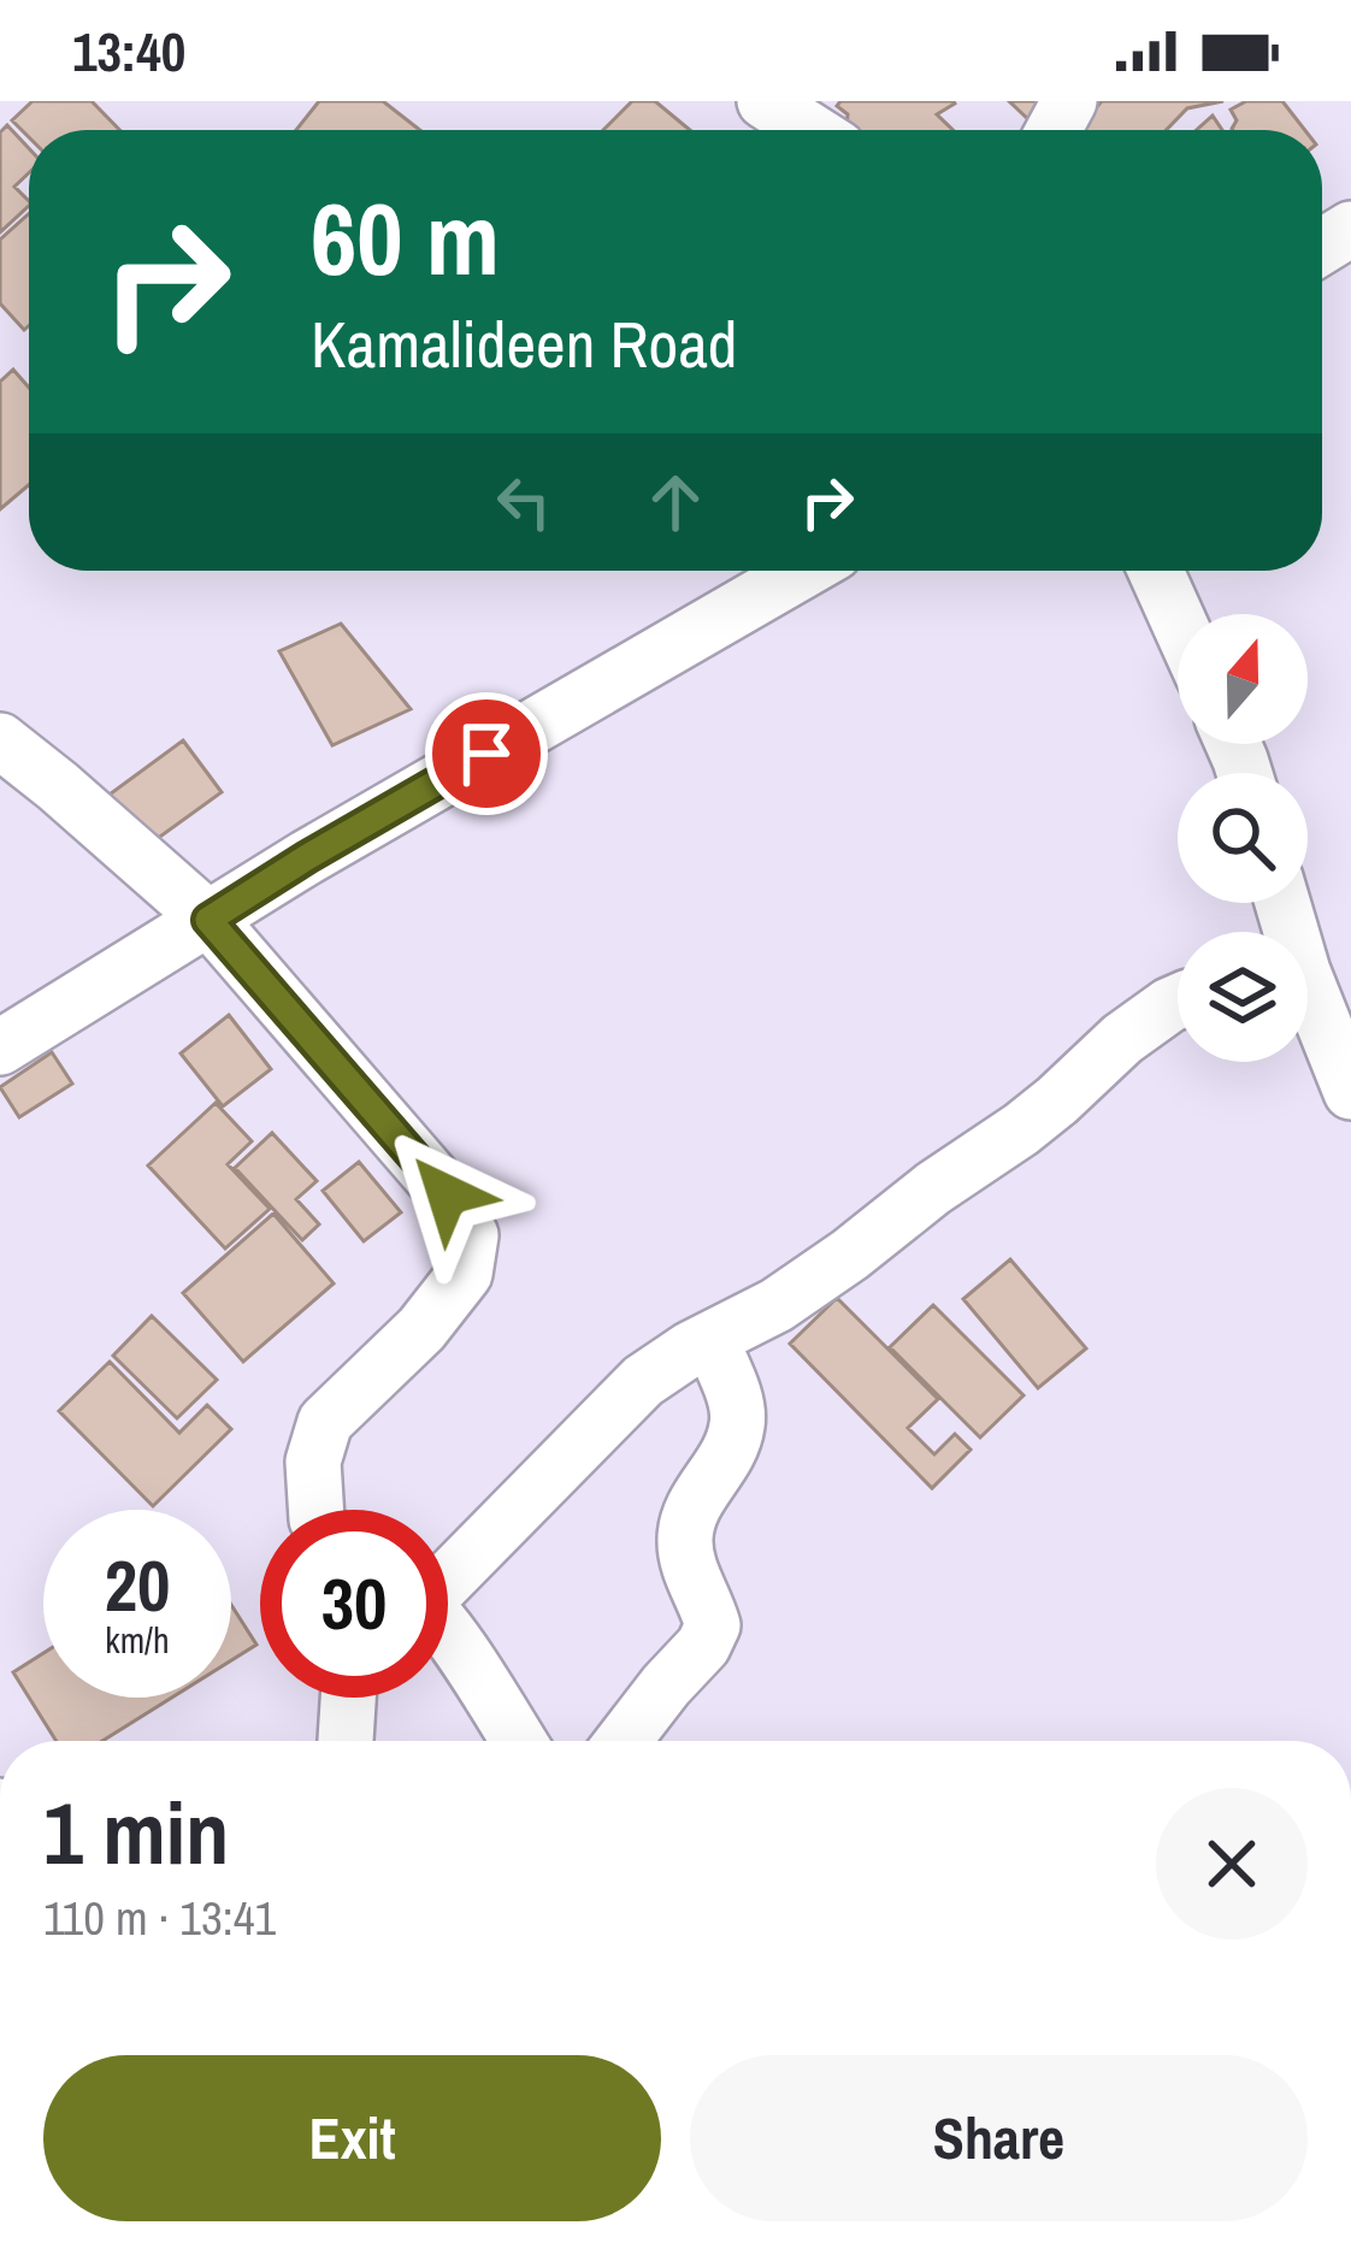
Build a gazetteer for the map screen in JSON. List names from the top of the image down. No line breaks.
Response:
{"north":"top","page":{"status":"13:40","turn":["60 m","Kamalideen Road"],"speed":"20 km/h","limit":"30","heading":["1 min","110 m · 13:41"],"buttons":["Exit","Share"]}}
